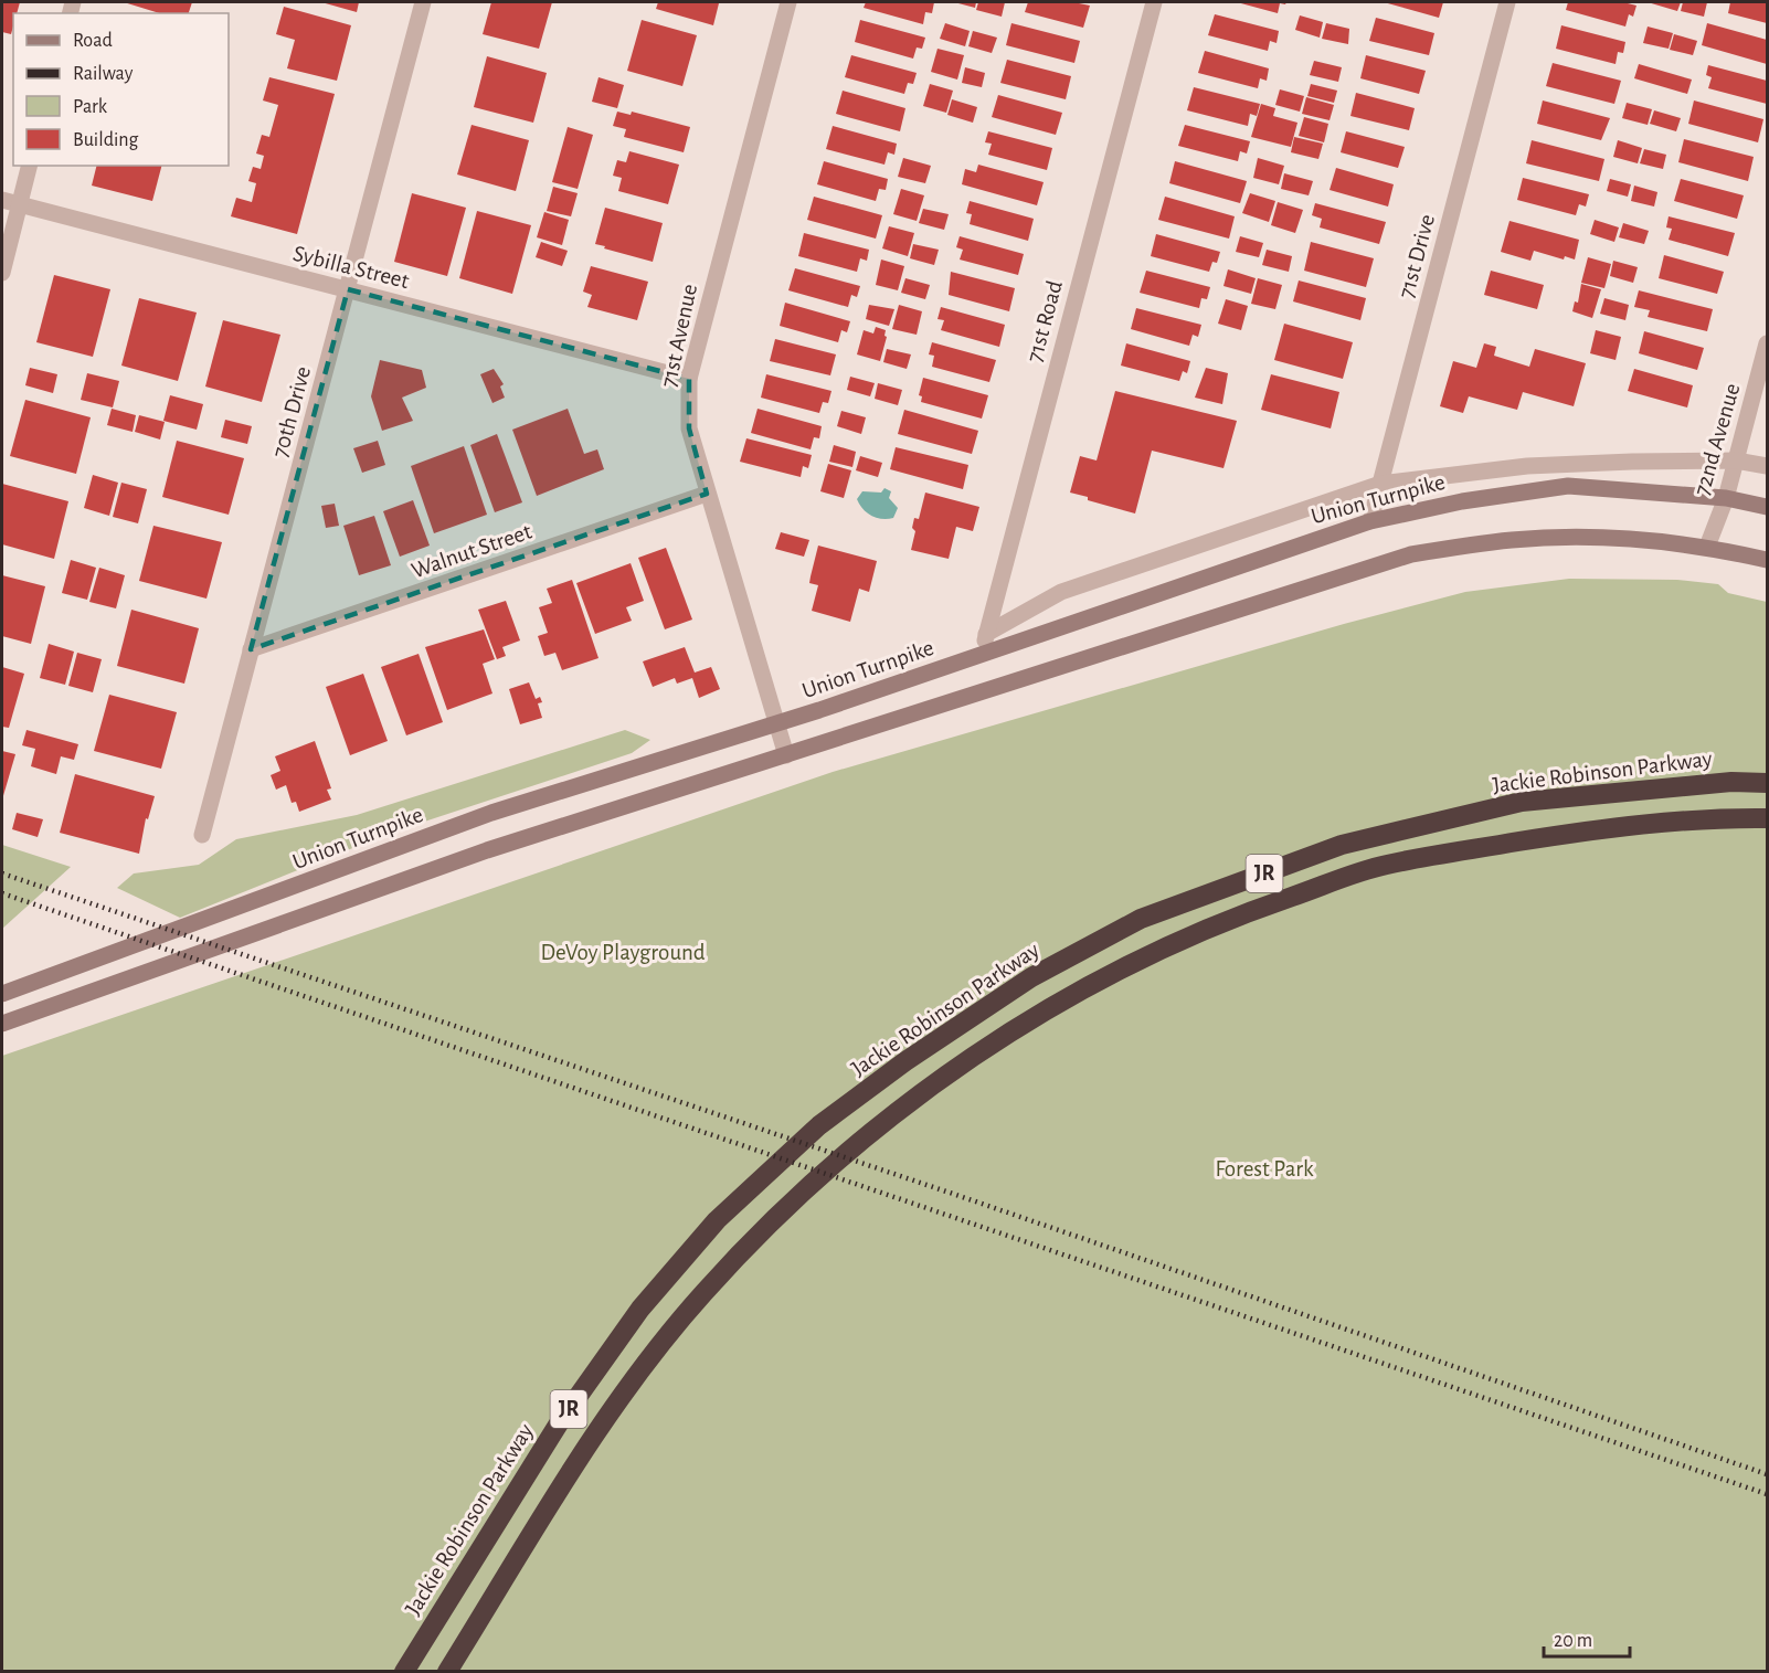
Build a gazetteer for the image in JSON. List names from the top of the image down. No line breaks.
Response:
{"streets":{"highway":["Jackie Robinson Parkway","JR"],"main road":["Union Turnpike"],"street":["71st Drive","Sybilla Street","71st Road","71st Avenue","70th Drive","72nd Avenue","Walnut Street"]},"crossings":[["71st Drive","Union Turnpike"],["Sybilla Street","71st Avenue"],["Sybilla Street","70th Drive"],["71st Road","Union Turnpike"],["71st Avenue","Union Turnpike"],["71st Avenue","Walnut Street"],["70th Drive","Walnut Street"],["72nd Avenue","Union Turnpike"]],"parks":["DeVoy Playground","Forest Park"],"legend":["Road","Railway","Park","Building"],"scale_bar":"20 m"}
